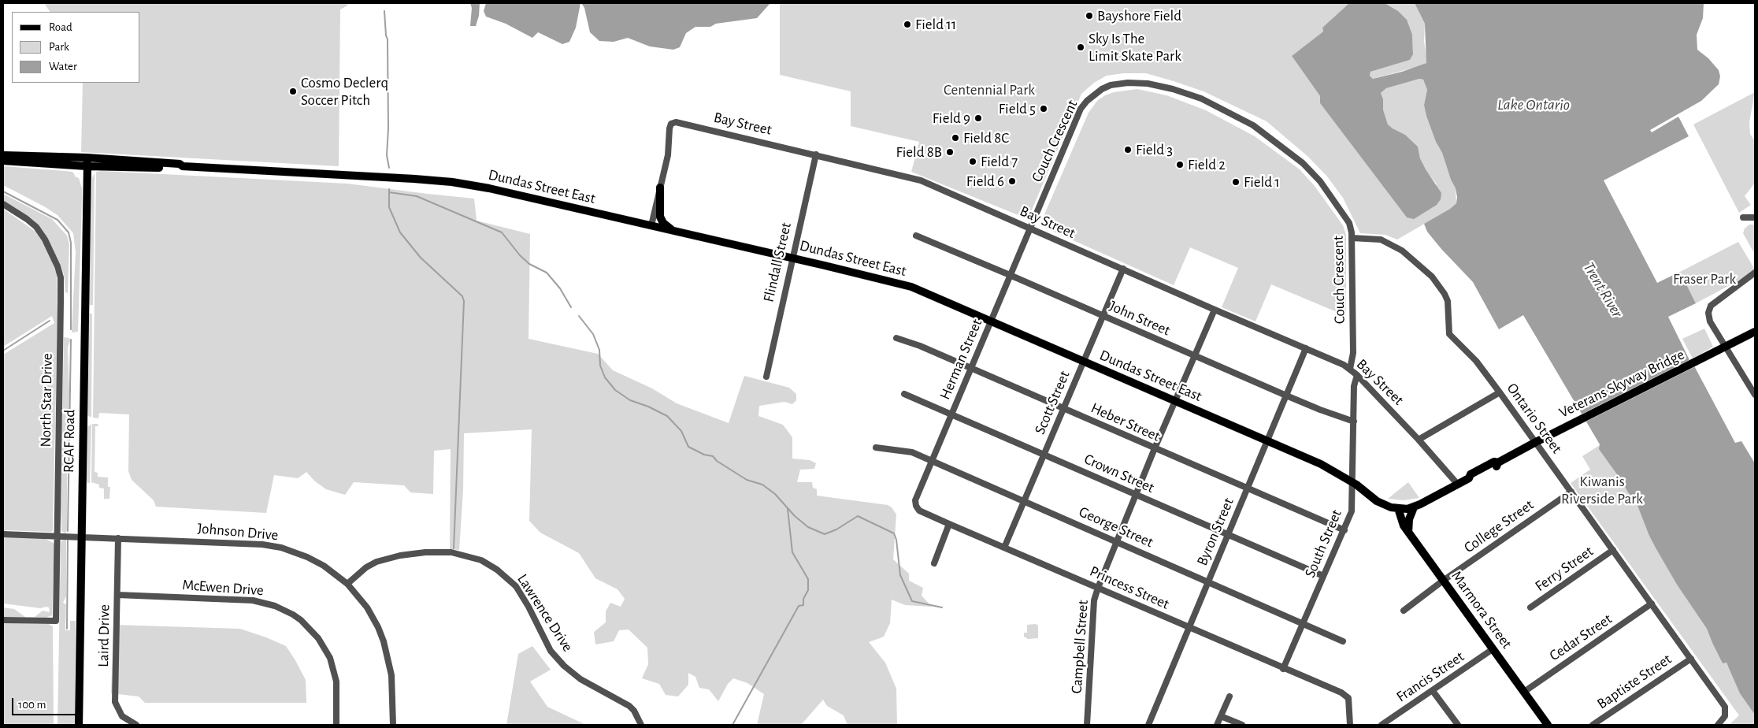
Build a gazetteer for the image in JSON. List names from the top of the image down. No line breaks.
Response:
{"streets":{"main road":["Dundas Street East","Veterans Skyway Bridge","RCAF Road","Marmora Street"],"street":["Bay Street","Couch Crescent","Flindall Street","John Street","Herman Street","North Star Drive","Scott Street","Ontario Street","Heber Street","Crown Street","College Street","George Street","Johnson Drive","Byron Street","South Street","Ferry Street","McEwen Drive","Princess Street","Lawrence Drive","Laird Drive","Cedar Street","Campbell Street","Francis Street","Baptiste Street"]},"crossings":[["Bay Street","Couch Crescent"],["Bay Street","Dundas Street East"],["Bay Street","Flindall Street"],["Bay Street","Herman Street"],["Bay Street","Scott Street"],["Bay Street","Byron Street"],["Bay Street","South Street"],["Bay Street","Campbell Street"],["Couch Crescent","Herman Street"],["Couch Crescent","Ontario Street"],["Dundas Street East","Flindall Street"],["Dundas Street East","Herman Street"],["Dundas Street East","Veterans Skyway Bridge"],["Dundas Street East","Scott Street"],["Dundas Street East","Ontario Street"],["Dundas Street East","RCAF Road"],["Dundas Street East","Byron Street"],["Dundas Street East","South Street"],["Dundas Street East","Marmora Street"],["Dundas Street East","Campbell Street"],["John Street","Herman Street"],["John Street","Scott Street"],["John Street","Byron Street"],["John Street","South Street"],["John Street","Campbell Street"],["Herman Street","Heber Street"],["Herman Street","Crown Street"],["Herman Street","George Street"],["Herman Street","Princess Street"],["North Star Drive","Johnson Drive"],["Scott Street","Heber Street"],["Scott Street","Crown Street"],["Scott Street","George Street"],["Scott Street","Princess Street"],["Ontario Street","College Street"],["Ontario Street","Ferry Street"],["Ontario Street","Cedar Street"],["Ontario Street","Baptiste Street"],["Heber Street","Byron Street"],["Heber Street","South Street"],["Heber Street","Campbell Street"],["RCAF Road","Johnson Drive"],["Crown Street","Byron Street"],["Crown Street","South Street"],["Crown Street","Campbell Street"],["College Street","Marmora Street"],["George Street","Byron Street"],["George Street","South Street"],["George Street","Campbell Street"],["Johnson Drive","Lawrence Drive"],["Johnson Drive","Laird Drive"],["Byron Street","Princess Street"],["South Street","Princess Street"],["McEwen Drive","Laird Drive"],["Princess Street","Campbell Street"],["Marmora Street","Cedar Street"],["Marmora Street","Francis Street"]],"water":["Lake Ontario","Trent River"],"parks":["Centennial Park","Fraser Park","Kiwanis Riverside Park"],"places":["Bayshore Field","Field 11","Sky Is The Limit Skate Park","Cosmo Declerq Soccer Pitch","Field 5","Field 9","Field 8C","Field 3","Field 8B","Field 7","Field 2","Field 6","Field 1"],"legend":["Road","Park","Water"],"scale_bar":"100 m"}
